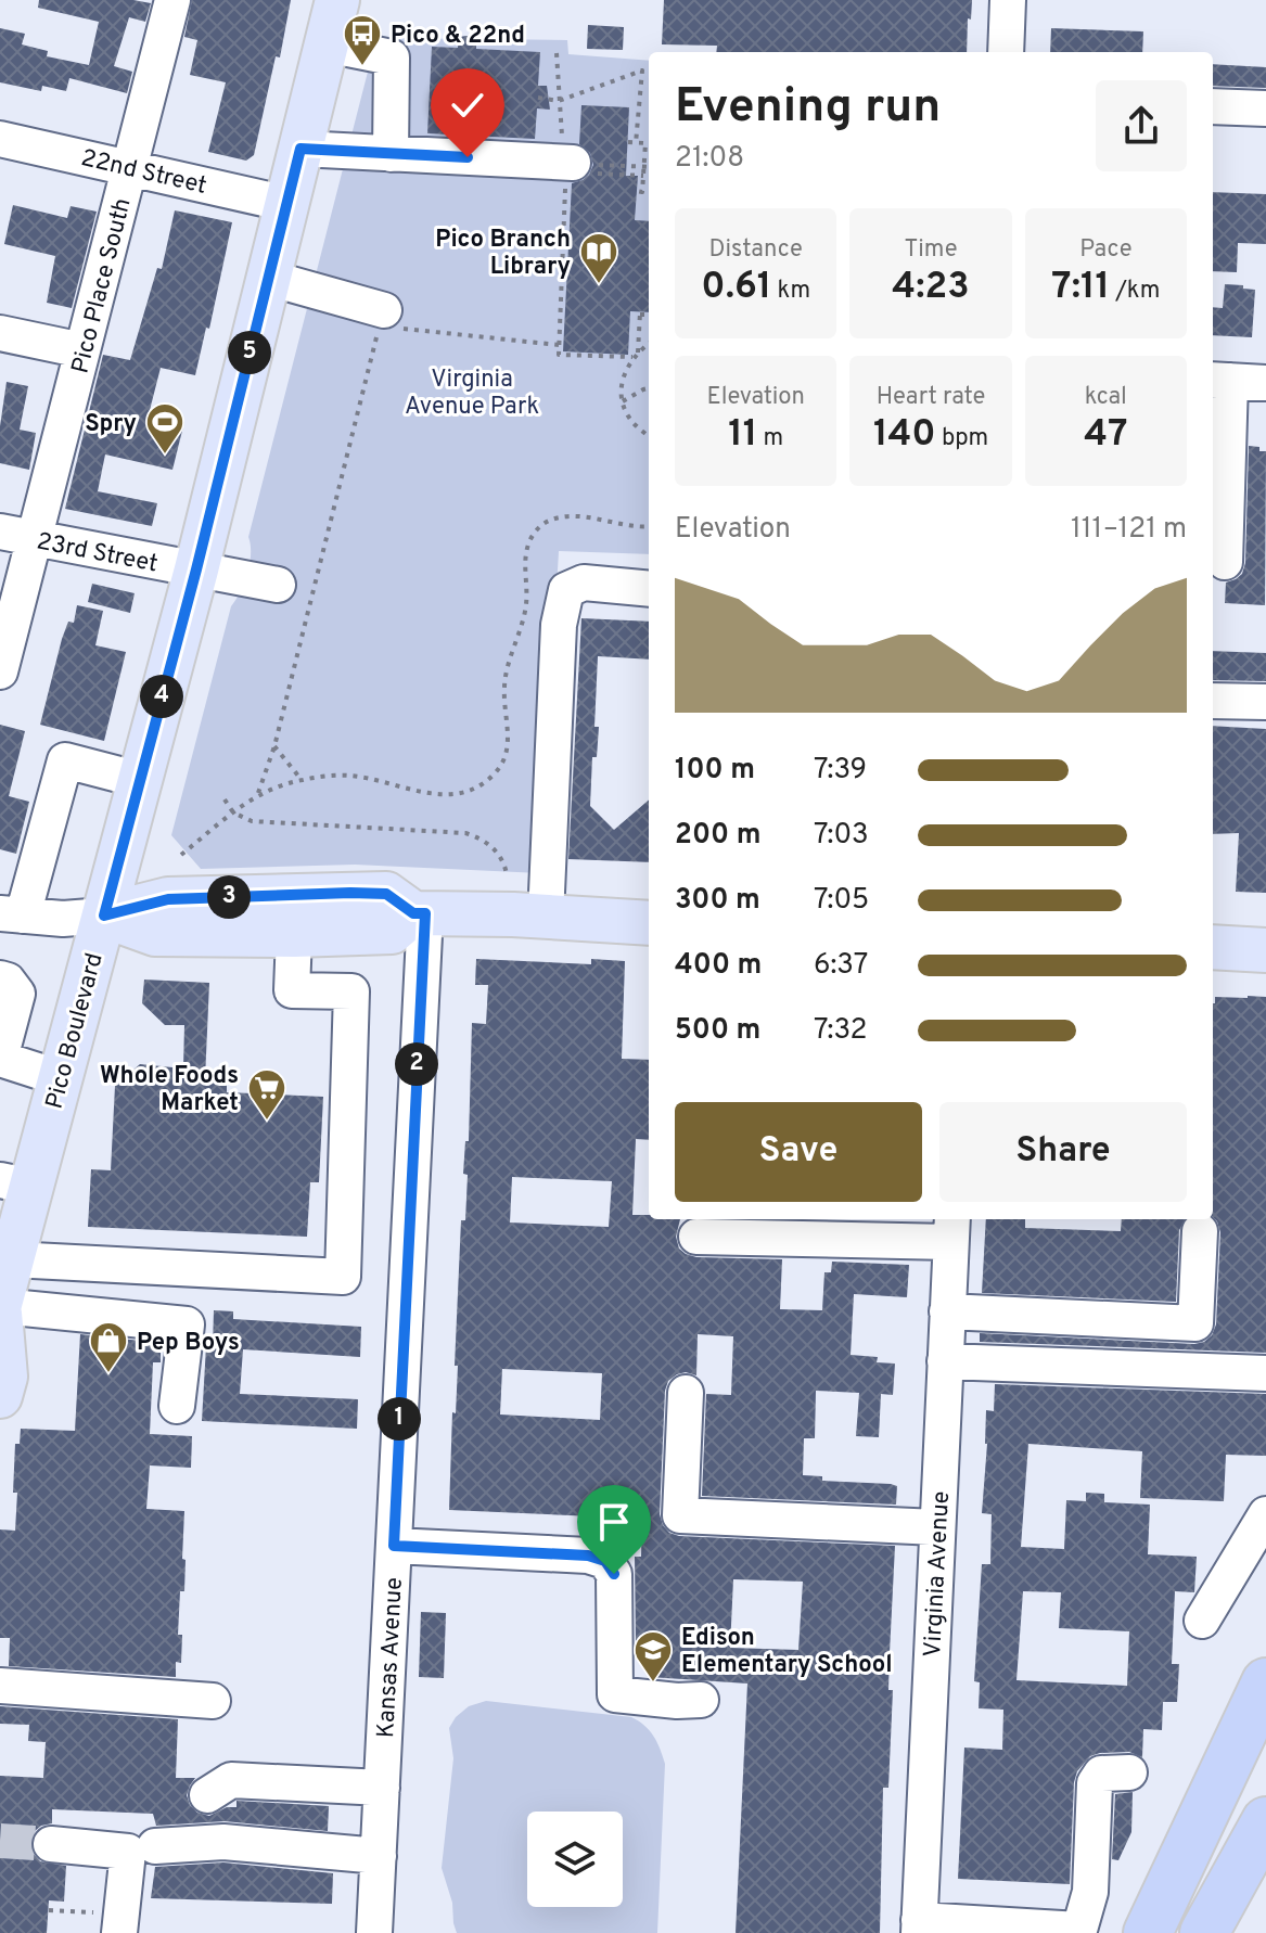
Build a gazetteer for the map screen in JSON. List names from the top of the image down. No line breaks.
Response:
{"streets":{"main road":["Pico Boulevard"],"street":["22nd Street","Pico Place South","23rd Street","Virginia Avenue","Kansas Avenue"]},"crossings":[["22nd Street","Pico Place South"],["22nd Street","Pico Boulevard"],["Pico Place South","23rd Street"],["23rd Street","Pico Boulevard"]],"parks":["Virginia Avenue Park"],"places":{"bus stop":["Pico & 22nd"],"library":["Pico Branch Library"],"sports":["Spry"],"supermarket":["Whole Foods Market"],"shop":["Pep Boys"],"school or university":["Edison Elementary School"]},"page":{"heading":["Evening run","21:08"],"stats":[["Distance","0.61 km"],["Time","4:23"],["Pace","7:11 /km"],["Elevation","11 m"],["Heart rate","140 bpm"],["kcal","47"]],"pins":["5","4","3","2","1"],"chart":["Elevation","111–121 m"],"list":[{"name":"100 m","note":"7:39"},{"name":"200 m","note":"7:03"},{"name":"300 m","note":"7:05"},{"name":"400 m","note":"6:37"},{"name":"500 m","note":"7:32"}],"buttons":["Save","Share"]}}
